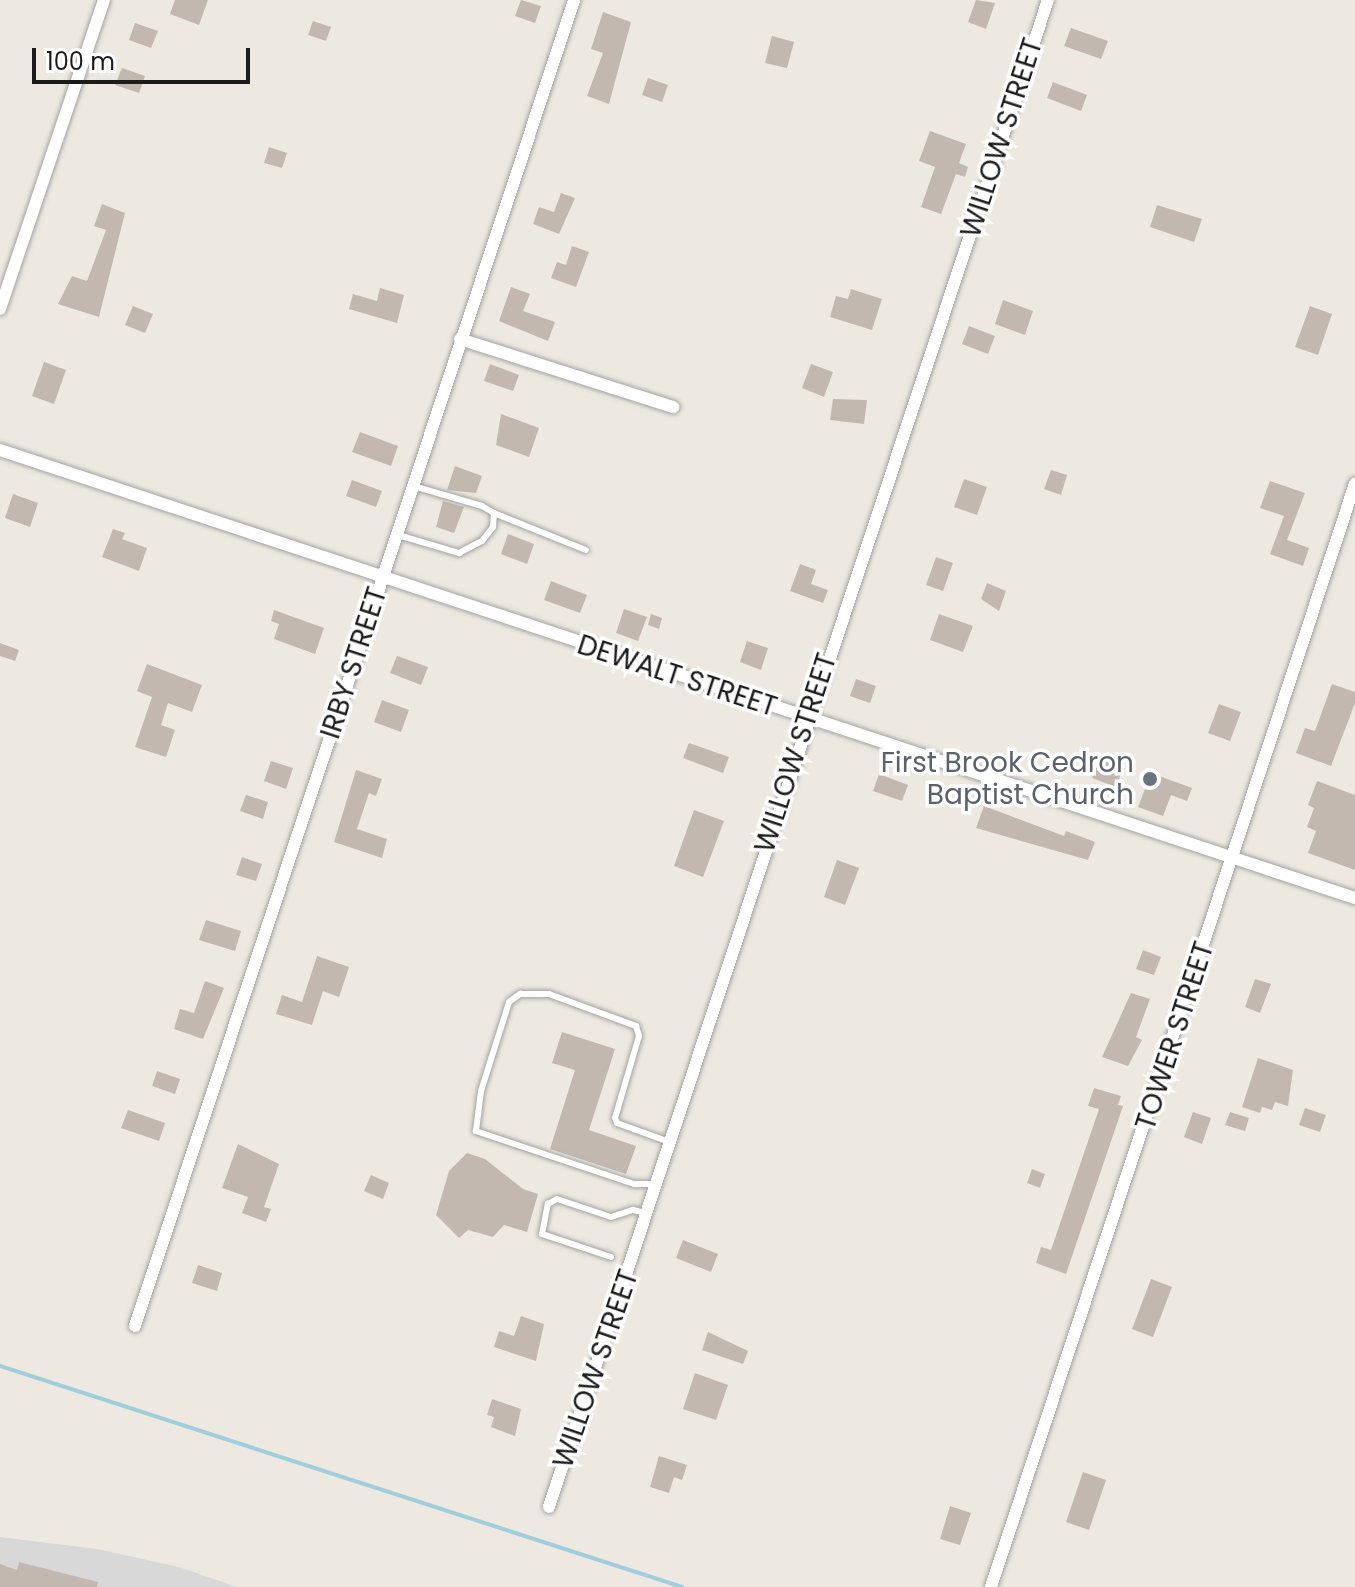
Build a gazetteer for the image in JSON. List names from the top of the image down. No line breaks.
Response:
{"streets":{"street":["WILLOW STREET","IRBY STREET","DEWALT STREET","TOWER STREET"]},"crossings":[["WILLOW STREET","DEWALT STREET"],["IRBY STREET","DEWALT STREET"],["DEWALT STREET","TOWER STREET"]],"places":["First Brook Cedron Baptist Church"],"scale_bar":"100 m"}
